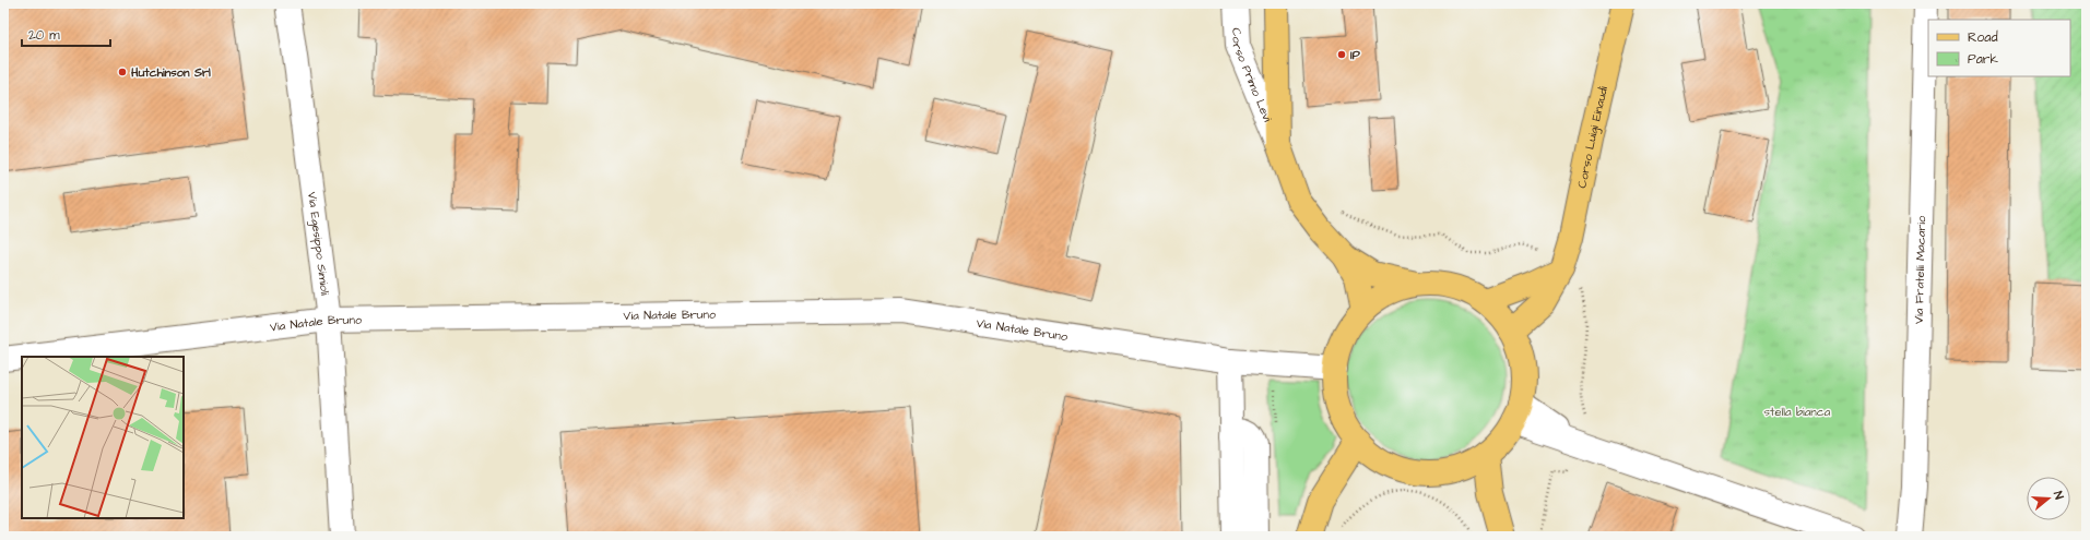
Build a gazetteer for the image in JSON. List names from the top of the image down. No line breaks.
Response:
{"streets":{"main road":["Corso Primo Levi","Corso Luigi Einaudi"],"street":["Via Egesippo Simioli","Via Fratelli Macario","Via Natale Bruno"]},"crossings":[["Via Egesippo Simioli","Via Natale Bruno"]],"parks":["stella bianca"],"places":["IP","Hutchinson Srl"],"legend":["Road","Park"],"scale_bar":"20 m","north":"right"}
